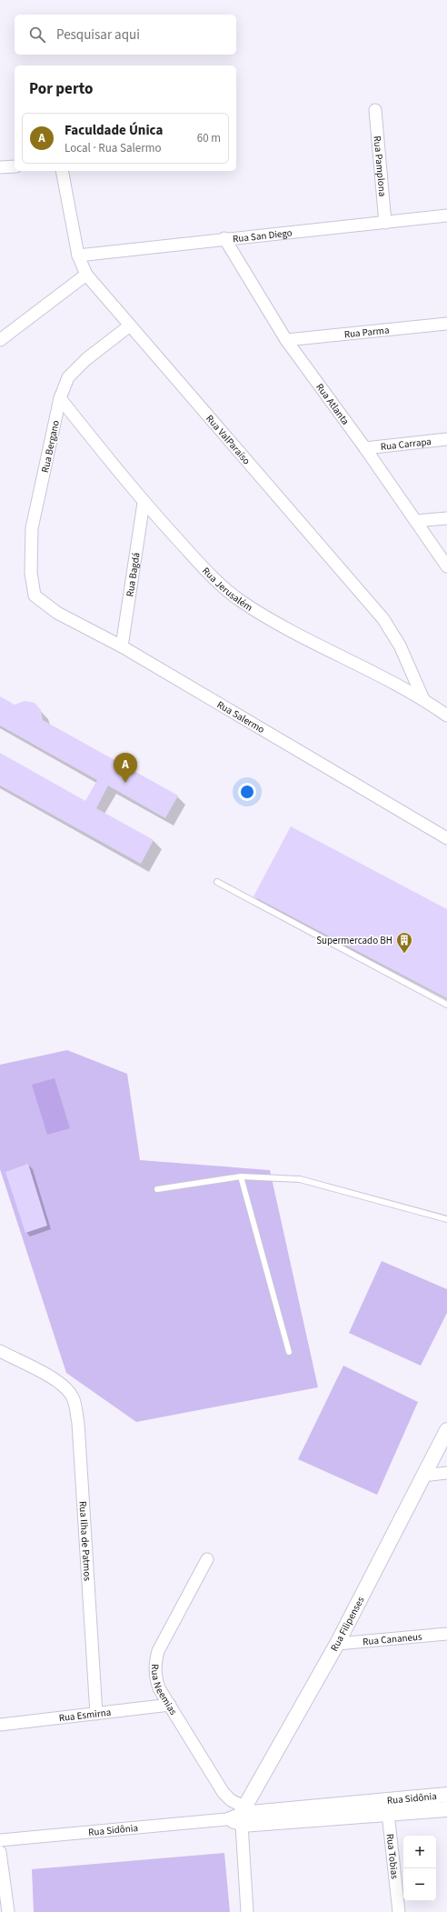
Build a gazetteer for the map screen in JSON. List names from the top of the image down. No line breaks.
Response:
{"streets":{"street":["Rua Pamplona","Rua San Diego","Rua Parma","Rua Atlanta","Rua ValParaíso","Rua Carrapa","Rua Bergano","Rua Bagdá","Rua Jerusalém","Rua Salermo","Rua Ilha de Patmos","Rua Filipenses","Rua Cananeus","Rua Neemias","Rua Esmirna","Rua Sidônia","Rua Tobias"]},"crossings":[["Rua Pamplona","Rua San Diego"],["Rua San Diego","Rua Atlanta"],["Rua San Diego","Rua ValParaíso"],["Rua Parma","Rua Atlanta"],["Rua Atlanta","Rua Carrapa"],["Rua ValParaíso","Rua Bergano"],["Rua ValParaíso","Rua Jerusalém"],["Rua Bergano","Rua Jerusalém"],["Rua Bergano","Rua Salermo"],["Rua Bagdá","Rua Jerusalém"],["Rua Bagdá","Rua Salermo"],["Rua Ilha de Patmos","Rua Esmirna"],["Rua Filipenses","Rua Cananeus"],["Rua Filipenses","Rua Neemias"],["Rua Filipenses","Rua Sidônia"],["Rua Neemias","Rua Esmirna"],["Rua Neemias","Rua Sidônia"],["Rua Sidônia","Rua Tobias"]],"places":{"building":["Supermercado BH"]},"page":{"search":"Pesquisar aqui","heading":"Por perto","list":[{"mark":"A","name":"Faculdade Única","note":"Local · Rua Salermo","value":"60 m"}],"pins":"A","map_buttons":["+","−"]}}
